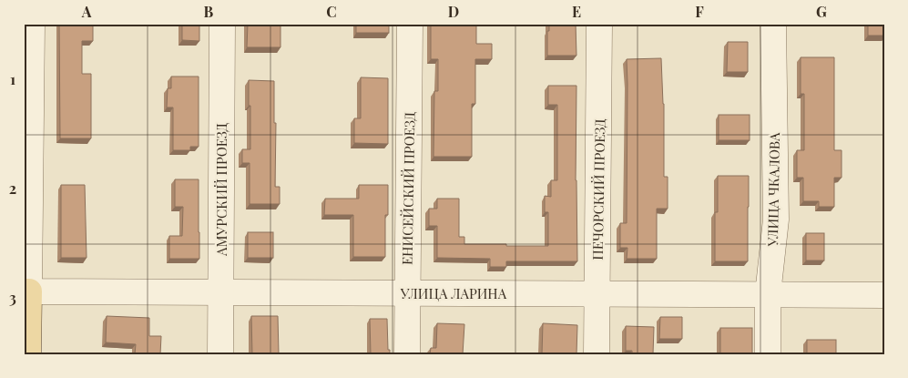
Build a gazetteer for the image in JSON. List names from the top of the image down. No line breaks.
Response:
{"streets":{"street":["ЕНИСЕЙСКИЙ ПРОЕЗД","АМУРСКИЙ ПРОЕЗД","ПЕЧОРСКИЙ ПРОЕЗД","УЛИЦА ЧКАЛОВА","УЛИЦА ЛАРИНА"]},"crossings":[["ЕНИСЕЙСКИЙ ПРОЕЗД","УЛИЦА ЛАРИНА"],["АМУРСКИЙ ПРОЕЗД","УЛИЦА ЛАРИНА"],["ПЕЧОРСКИЙ ПРОЕЗД","УЛИЦА ЛАРИНА"],["УЛИЦА ЧКАЛОВА","УЛИЦА ЛАРИНА"]],"grid":{"columns":["A","B","C","D","E","F","G"],"rows":["1","2","3"]}}
